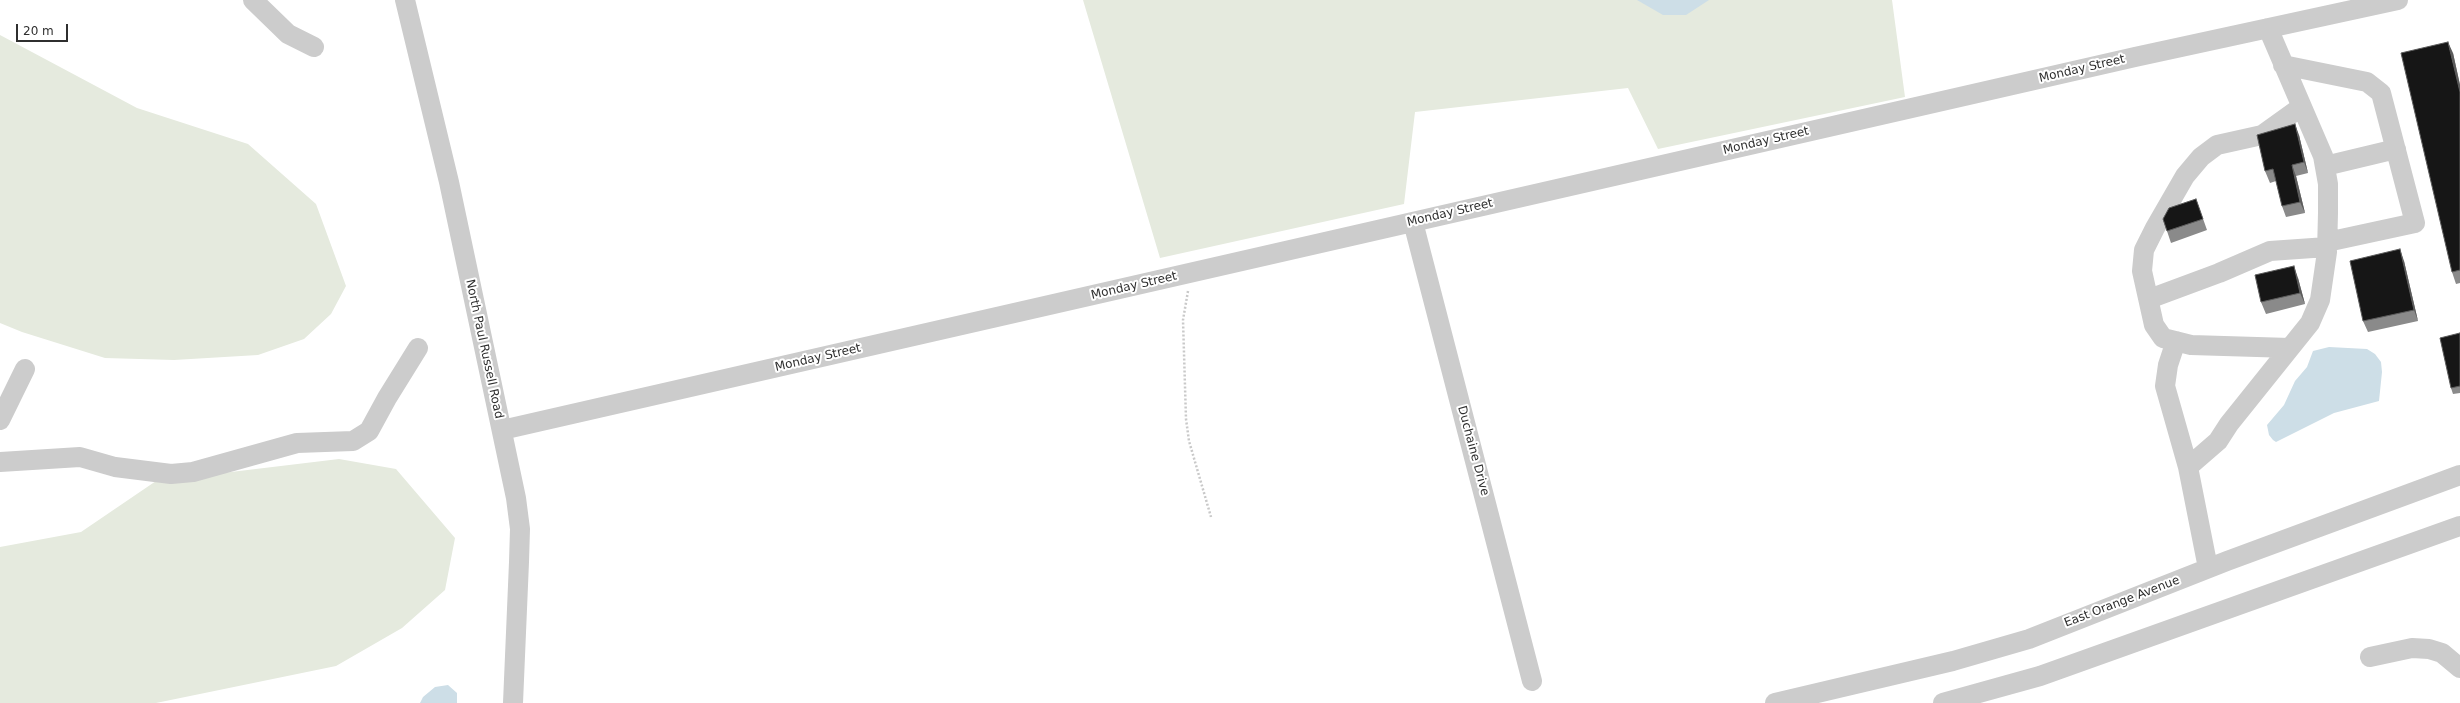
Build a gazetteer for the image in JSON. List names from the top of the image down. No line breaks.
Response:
{"streets":{"street":["Monday Street","North Paul Russell Road","Duchaine Drive","East Orange Avenue"]},"crossings":[["Monday Street","North Paul Russell Road"],["Monday Street","Duchaine Drive"]],"scale_bar":"20 m"}
